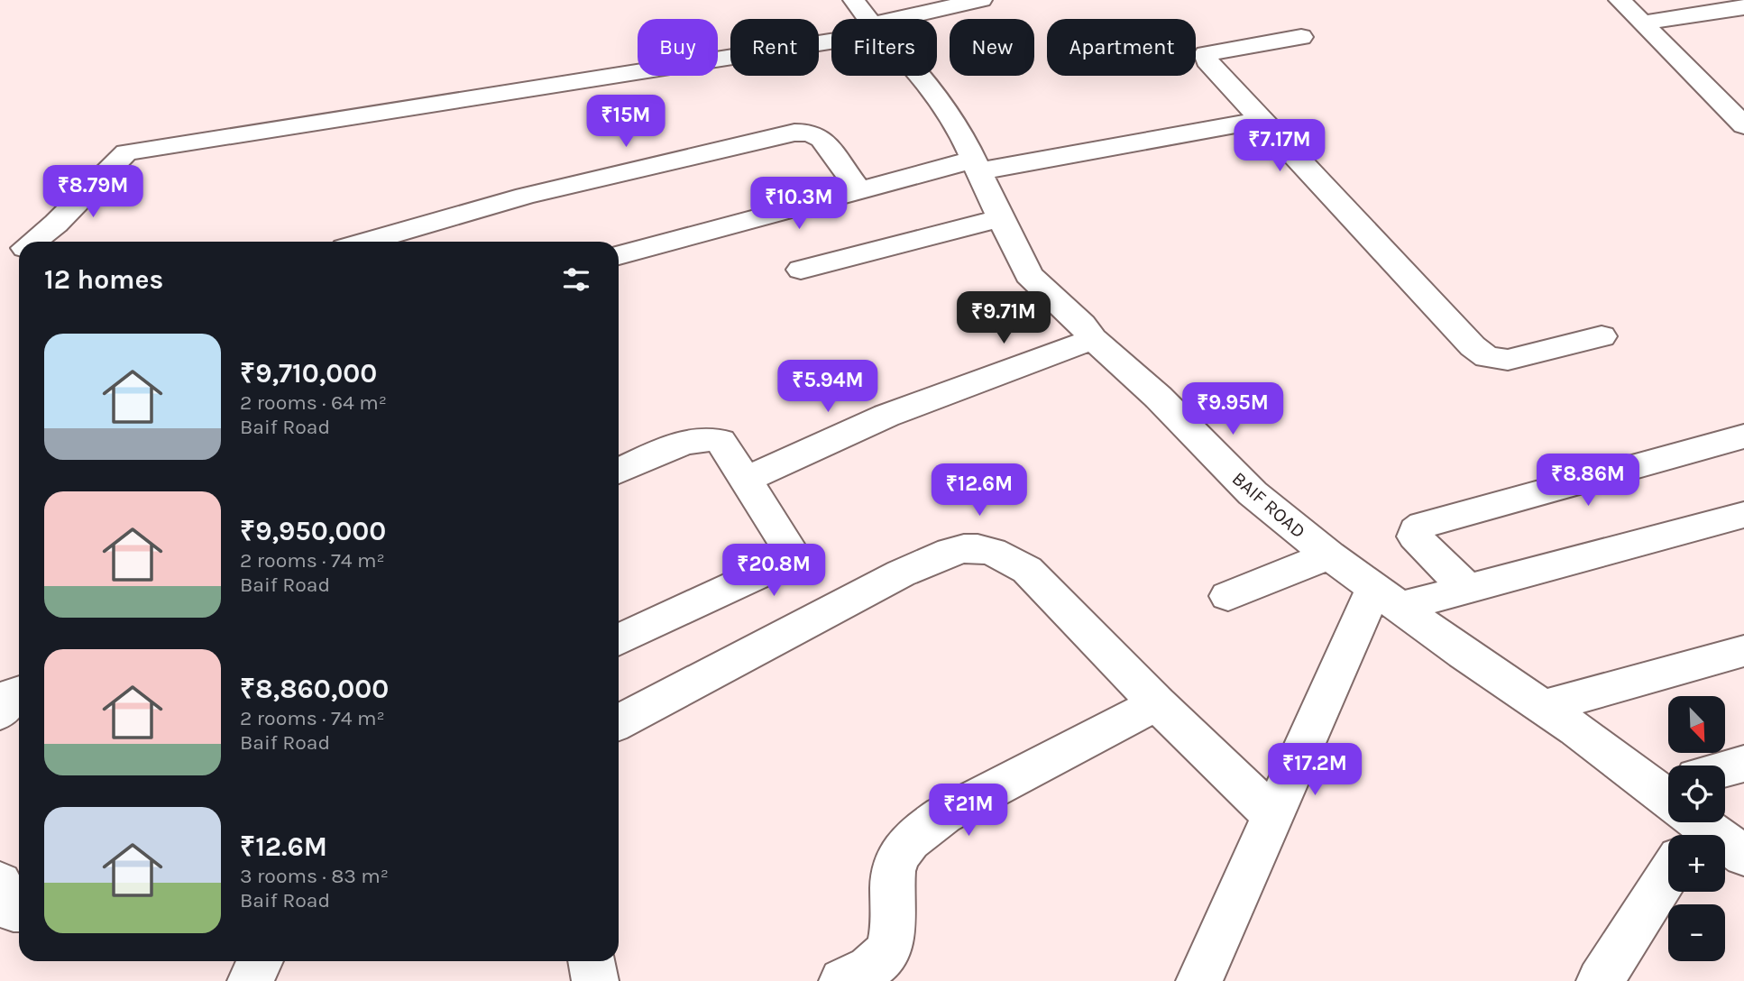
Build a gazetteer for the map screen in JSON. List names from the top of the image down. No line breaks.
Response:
{"streets":{"street":["BAIF ROAD"]},"north":"bottom right","page":{"chip":["Buy","Rent","Filters","New","Apartment"],"price":["₹15M","₹7.17M","₹8.79M","₹10.3M","₹9.71M","₹5.94M","₹9.95M","₹8.86M","₹12.6M","₹20.8M","₹17.2M","₹21M"],"heading":"12 homes","list":[{"name":"₹9,710,000","note":"2 rooms · 64 m² · Baif Road"},{"name":"₹9,950,000","note":"2 rooms · 74 m² · Baif Road"},{"name":"₹8,860,000","note":"2 rooms · 74 m² · Baif Road"},{"name":"₹12.6M","note":"3 rooms · 83 m² · Baif Road"}],"map_buttons":["+","−"]}}
